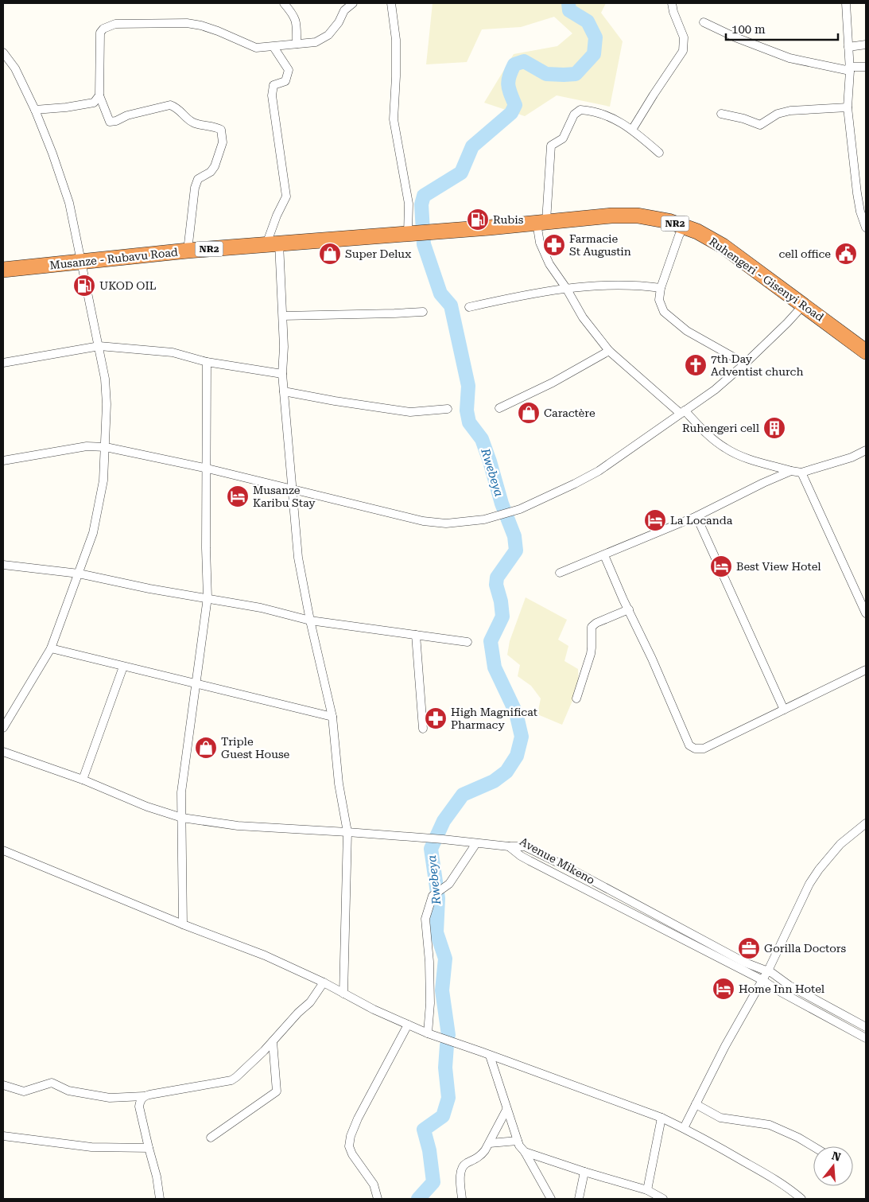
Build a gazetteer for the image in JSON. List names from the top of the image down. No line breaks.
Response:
{"streets":{"highway":["NR2","Musanze - Rubavu Road","Ruhengeri - Gisenyi Road"],"street":["Avenue Mikeno"]},"crossings":[["Musanze - Rubavu Road","Ruhengeri - Gisenyi Road"]],"water":["Rwebeya"],"places":{"fuel station":["Rubis","UKOD OIL"],"pharmacy":["Farmacie St Augustin","High Magnificat Pharmacy"],"shop":["Super Delux","Caractère","Triple Guest House"],"public building":["cell office"],"church":["7th Day Adventist church"],"building":["Ruhengeri cell"],"hotel":["Musanze Karibu Stay","La Locanda","Best View Hotel","Home Inn Hotel"],"office":["Gorilla Doctors"]},"scale_bar":"100 m","north":"top"}
